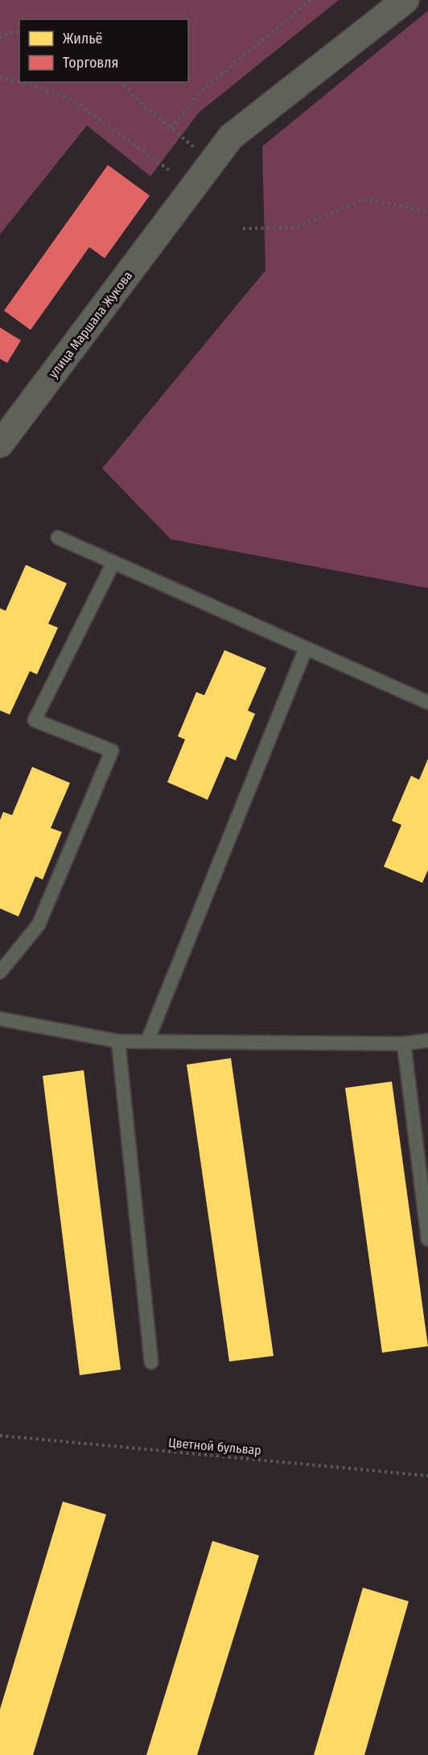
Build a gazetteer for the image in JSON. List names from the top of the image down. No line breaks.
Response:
{"streets":{"street":["улица Маршала Жукова"],"path":["Цветной бульвар"]},"legend":["Жильё","Торговля"]}
